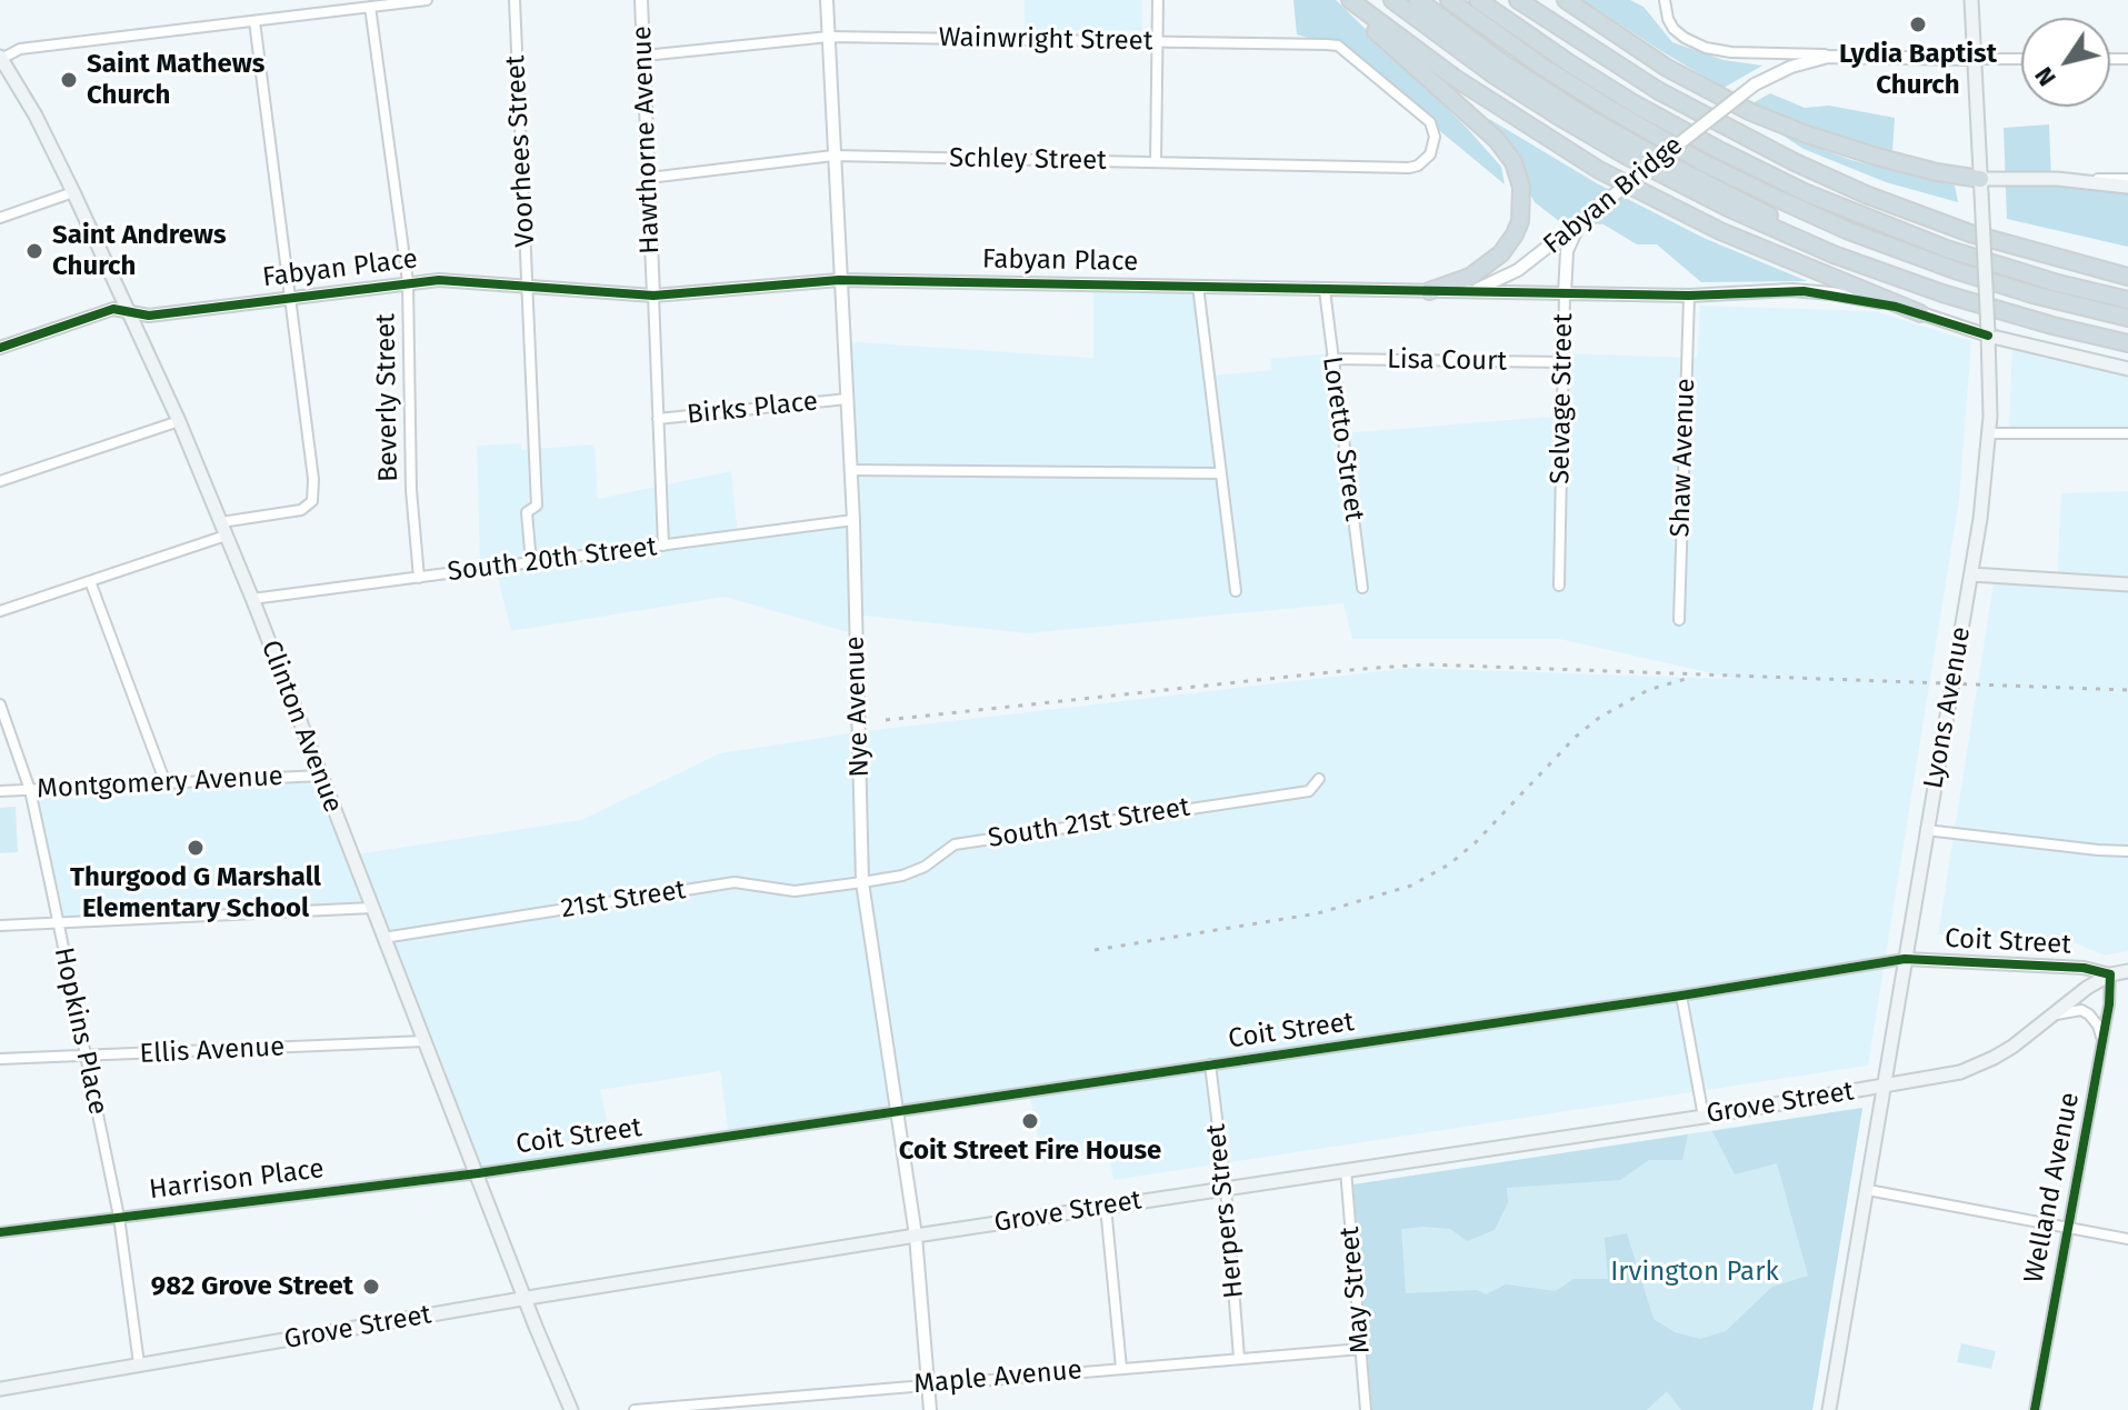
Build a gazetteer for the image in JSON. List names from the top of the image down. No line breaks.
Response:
{"streets":{"main road":["Lyons Avenue","Clinton Avenue","Coit Street","Grove Street"],"street":["Wainwright Street","Hawthorne Avenue","Voorhees Street","Schley Street","Fabyan Bridge","Fabyan Place","Lisa Court","Beverly Street","Selvage Street","Birks Place","Loretto Street","Shaw Avenue","South 20th Street","Nye Avenue","Montgomery Avenue","South 21st Street","21st Street","Hopkins Place","Ellis Avenue","Harrison Place","Welland Avenue","Herpers Street","May Street","Maple Avenue"]},"crossings":[["Wainwright Street","Hawthorne Avenue"],["Wainwright Street","Schley Street"],["Wainwright Street","Nye Avenue"],["Hawthorne Avenue","Schley Street"],["Hawthorne Avenue","Fabyan Place"],["Hawthorne Avenue","Birks Place"],["Hawthorne Avenue","South 20th Street"],["Voorhees Street","Fabyan Place"],["Voorhees Street","South 20th Street"],["Schley Street","Nye Avenue"],["Fabyan Bridge","Fabyan Place"],["Fabyan Bridge","Selvage Street"],["Fabyan Place","Beverly Street"],["Fabyan Place","Selvage Street"],["Fabyan Place","Loretto Street"],["Fabyan Place","Shaw Avenue"],["Fabyan Place","Nye Avenue"],["Fabyan Place","Lyons Avenue"],["Fabyan Place","Clinton Avenue"],["Lisa Court","Selvage Street"],["Lisa Court","Loretto Street"],["Beverly Street","South 20th Street"],["Birks Place","Nye Avenue"],["South 20th Street","Nye Avenue"],["South 20th Street","Clinton Avenue"],["Nye Avenue","South 21st Street"],["Nye Avenue","21st Street"],["Nye Avenue","Coit Street"],["Nye Avenue","Grove Street"],["Nye Avenue","Maple Avenue"],["Lyons Avenue","Coit Street"],["Lyons Avenue","Grove Street"],["Clinton Avenue","Montgomery Avenue"],["Clinton Avenue","21st Street"],["Clinton Avenue","Coit Street"],["Clinton Avenue","Ellis Avenue"],["Clinton Avenue","Grove Street"],["Clinton Avenue","Harrison Place"],["Montgomery Avenue","Hopkins Place"],["South 21st Street","21st Street"],["Coit Street","Grove Street"],["Coit Street","Harrison Place"],["Coit Street","Welland Avenue"],["Coit Street","Herpers Street"],["Hopkins Place","Ellis Avenue"],["Hopkins Place","Grove Street"],["Hopkins Place","Harrison Place"],["Grove Street","Welland Avenue"],["Grove Street","Herpers Street"],["Grove Street","May Street"],["Herpers Street","Maple Avenue"],["May Street","Maple Avenue"]],"parks":["Irvington Park"],"places":["Lydia Baptist Church","Saint Mathews Church","Saint Andrews Church","Thurgood G Marshall Elementary School","Coit Street Fire House","982 Grove Street"],"north":"bottom left"}
